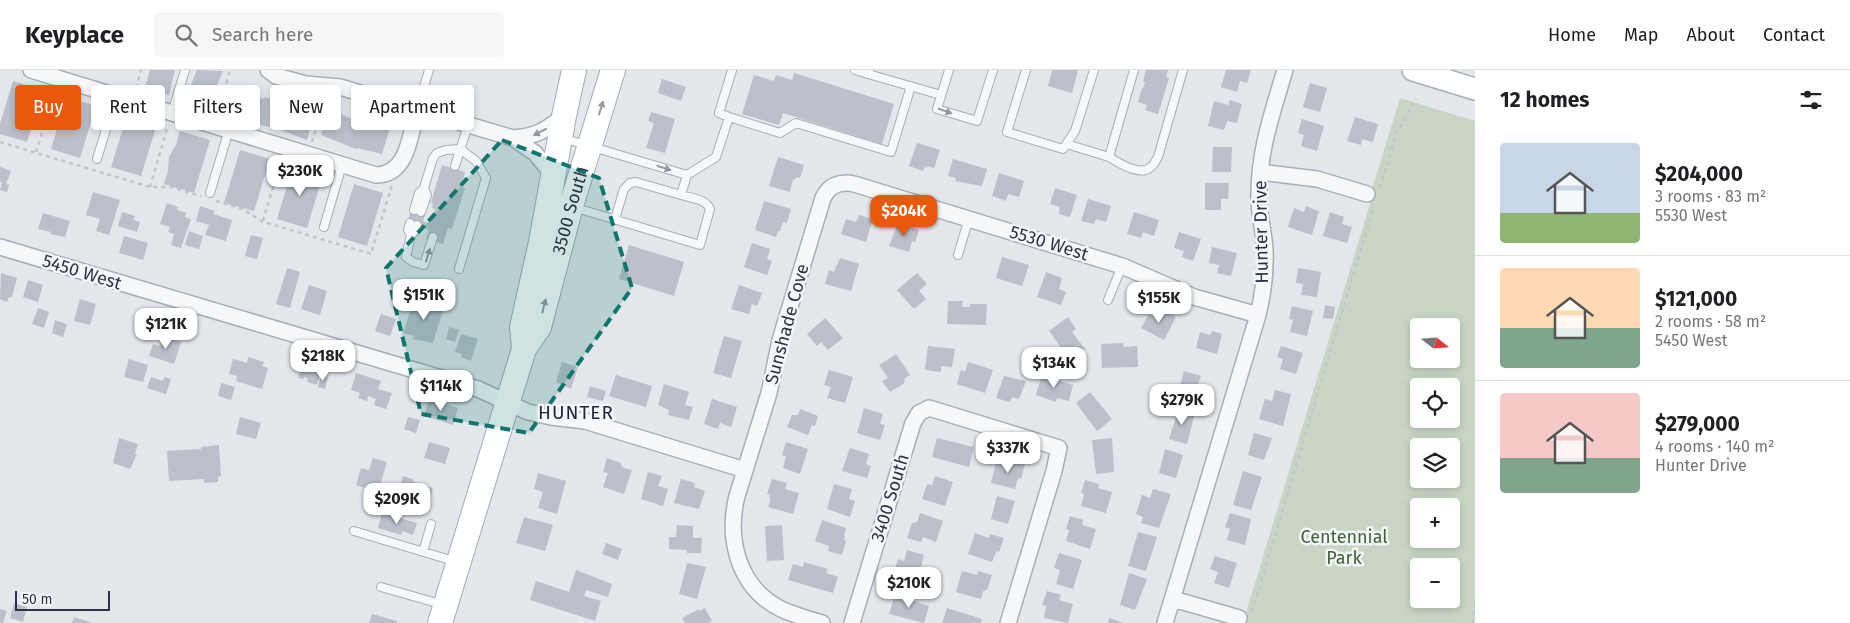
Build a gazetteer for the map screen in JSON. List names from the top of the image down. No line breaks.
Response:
{"streets":{"main road":["3500 South"],"street":["Hunter Drive","5530 West","5450 West","Sunshade Cove","3400 South"]},"crossings":[["3500 South","5450 West"],["Hunter Drive","5530 West"],["5530 West","Sunshade Cove"],["5450 West","Sunshade Cove"]],"districts":["HUNTER"],"parks":["Centennial Park"],"scale_bar":"50 m","north":"right","page":{"header":"Keyplace","search":"Search here","nav":["Home","Map","About","Contact"],"heading":"12 homes","chip":["Buy","Rent","Filters","New","Apartment"],"list":[{"name":"$204,000","note":"3 rooms · 83 m² · 5530 West"},{"name":"$121,000","note":"2 rooms · 58 m² · 5450 West"},{"name":"$279,000","note":"4 rooms · 140 m² · Hunter Drive"}],"price":["$230K","$204K","$151K","$155K","$121K","$218K","$134K","$114K","$279K","$337K","$209K","$210K"],"map_buttons":["+","−"],"scale":"50 m"}}
